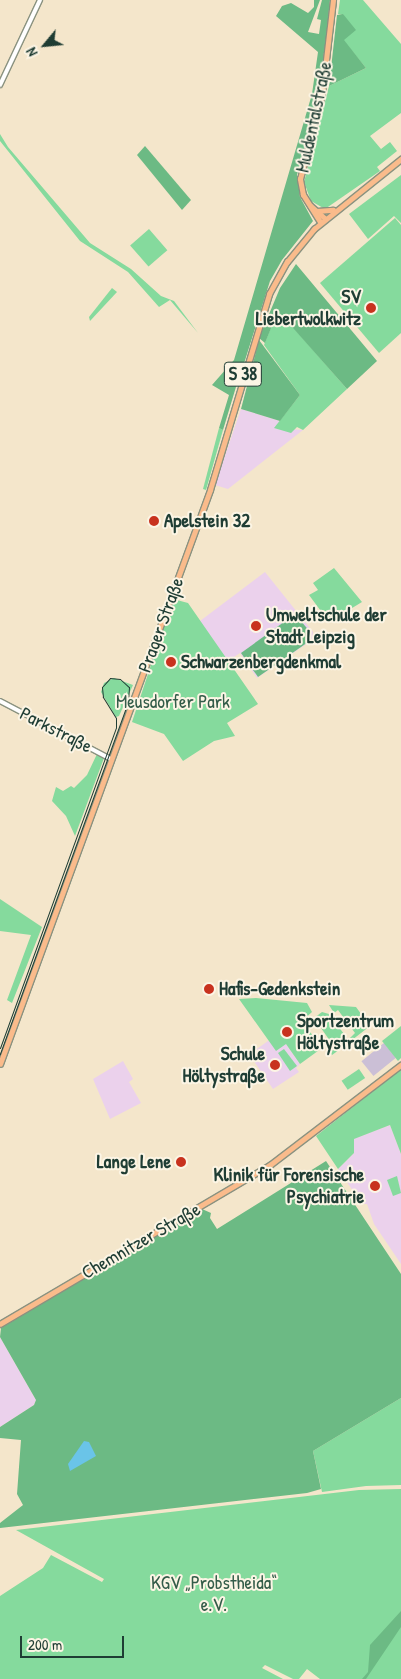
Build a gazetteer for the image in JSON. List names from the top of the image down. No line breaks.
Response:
{"streets":{"main road":["Muldentalstraße","S 38","Prager Straße","Chemnitzer Straße"],"street":["Parkstraße"]},"crossings":[["Muldentalstraße","S 38"],["Muldentalstraße","Prager Straße"],["S 38","Prager Straße"],["Prager Straße","Parkstraße"]],"parks":["Meusdorfer Park","KGV „Probstheida“ e.V."],"places":["SV Liebertwolkwitz","Apelstein 32","Umweltschule der Stadt Leipzig","Schwarzenbergdenkmal","Hafis-Gedenkstein","Sportzentrum Höltystraße","Schule Höltystraße","Lange Lene","Klinik für Forensische Psychiatrie"],"scale_bar":"200 m","north":"bottom left"}
